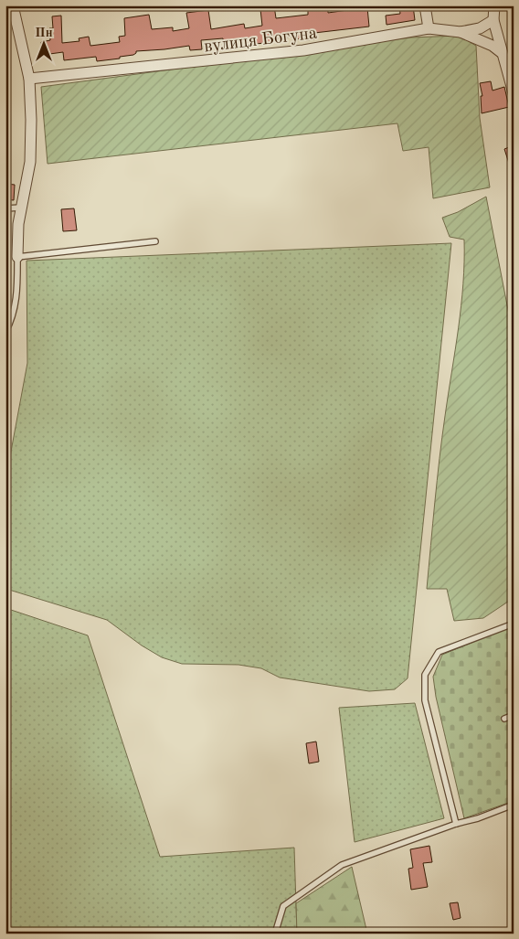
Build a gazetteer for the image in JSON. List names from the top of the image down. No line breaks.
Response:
{"streets":{"street":["вулиця Богуна"]},"north":"top"}
